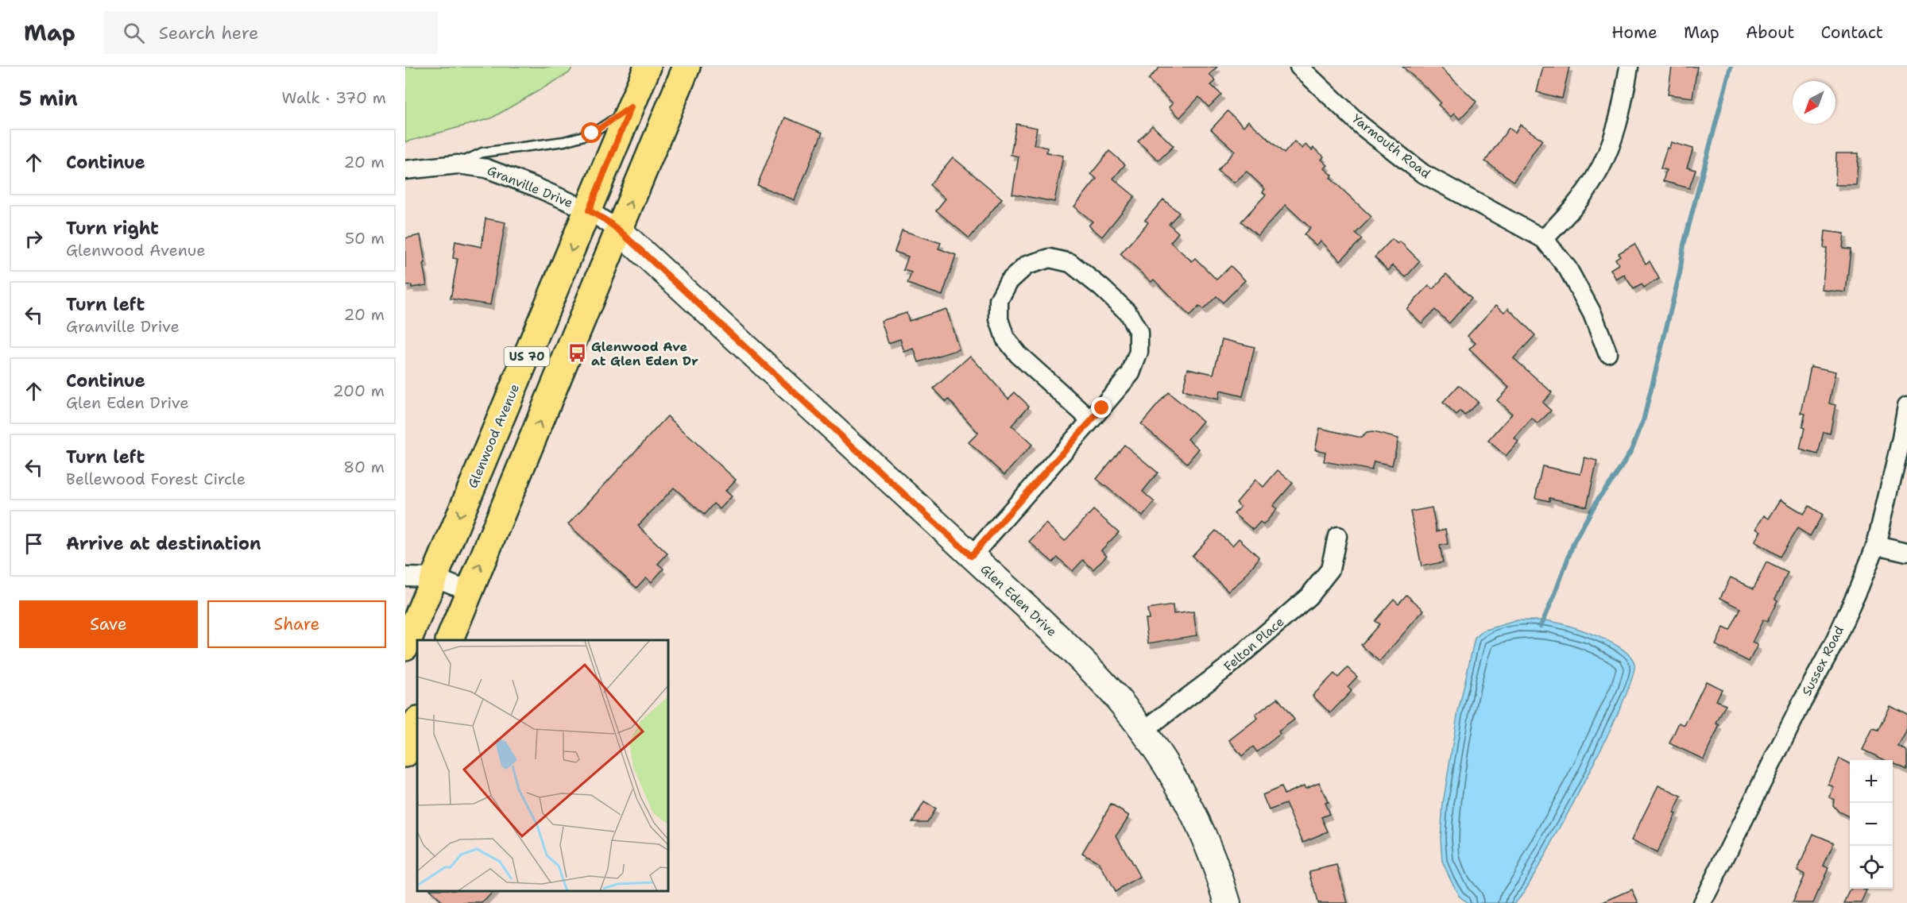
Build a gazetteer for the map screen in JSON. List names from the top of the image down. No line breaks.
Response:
{"streets":{"main road":["US 70","Glenwood Avenue","Glen Eden Drive"],"street":["Yarmouth Road","Granville Drive","Felton Place","Sussex Road"]},"crossings":[["Granville Drive","US 70"],["Granville Drive","Glenwood Avenue"],["Granville Drive","Glen Eden Drive"],["US 70","Glen Eden Drive"],["Glen Eden Drive","Felton Place"]],"places":{"bus stop":["Glenwood Ave at Glen Eden Dr"]},"north":"bottom left","page":{"header":"Map","search":"Search here","nav":["Home","Map","About","Contact"],"heading":["5 min","Walk · 370 m"],"list":[["Continue","20 m"],["Turn right","Glenwood Avenue","50 m"],["Turn left","Granville Drive","20 m"],["Continue","Glen Eden Drive","200 m"],["Turn left","Bellewood Forest Circle","80 m"],"Arrive at destination"],"buttons":["Save","Share"],"map_buttons":["+","−"]}}
